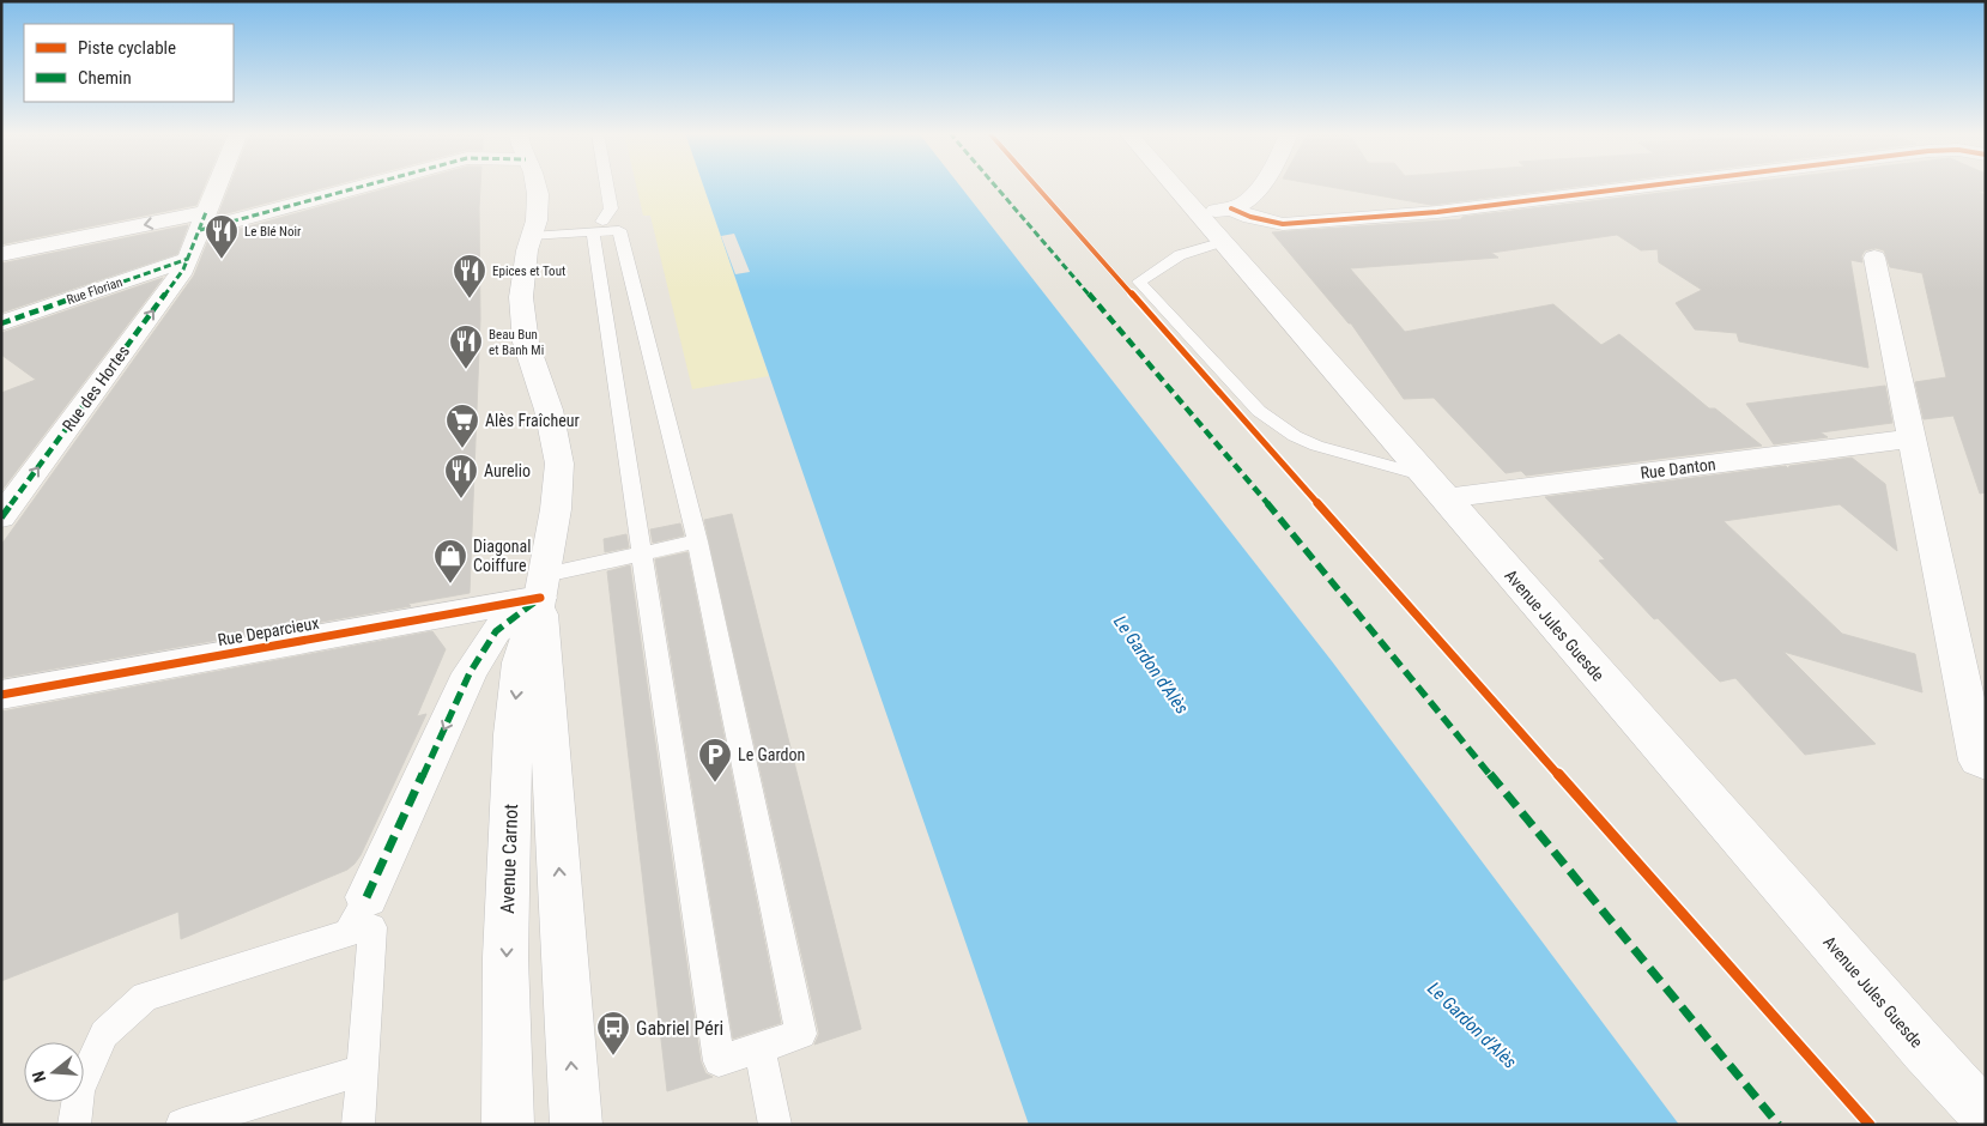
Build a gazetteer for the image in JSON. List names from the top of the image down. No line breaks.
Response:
{"streets":{"street":["Rue Florian","Rue des Hortes","Rue Danton","Avenue Jules Guesde","Rue Deparcieux","Avenue Carnot"]},"crossings":[["Rue Florian","Rue des Hortes"],["Rue Danton","Avenue Jules Guesde"],["Rue Deparcieux","Avenue Carnot"]],"one_way":["Rue des Hortes"],"water":["Le Gardon d'Alès"],"places":{"restaurant":["Le Blé Noir","Epices et Tout","Beau Bun et Banh Mi","Aurelio"],"supermarket":["Alès Fraîcheur"],"shop":["Diagonal Coiffure"],"parking":["Le Gardon"],"bus stop":["Gabriel Péri"]},"legend":["Piste cyclable","Chemin"],"north":"left"}
